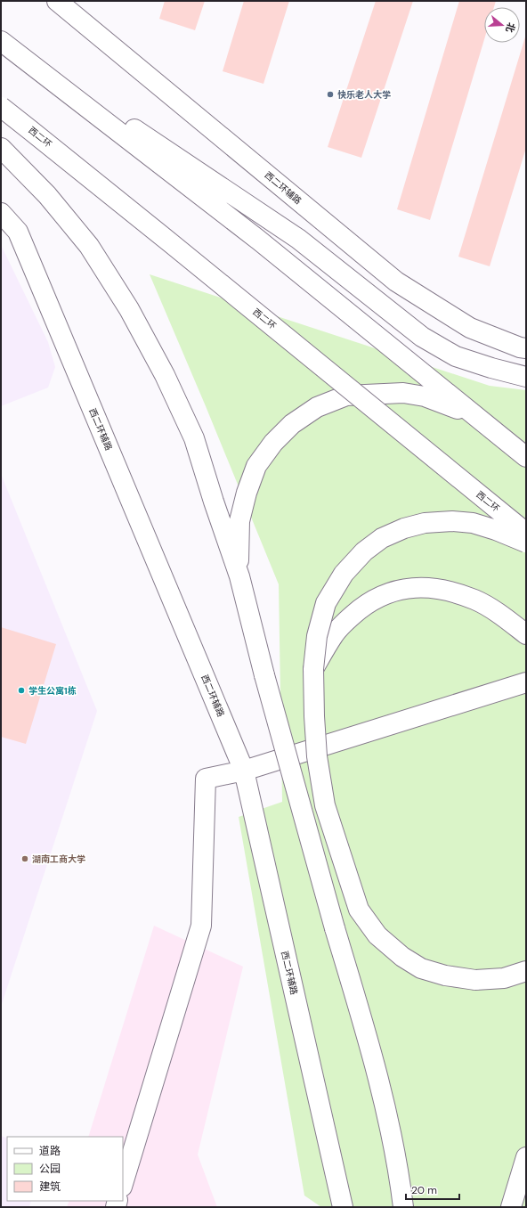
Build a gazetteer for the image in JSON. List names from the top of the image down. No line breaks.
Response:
{"streets":{"main road":["西二环","西二环辅路"]},"places":["快乐老人大学","学生公寓1栋","湖南工商大学"],"legend":["道路","公园","建筑"],"scale_bar":"20 m","north":"right"}
